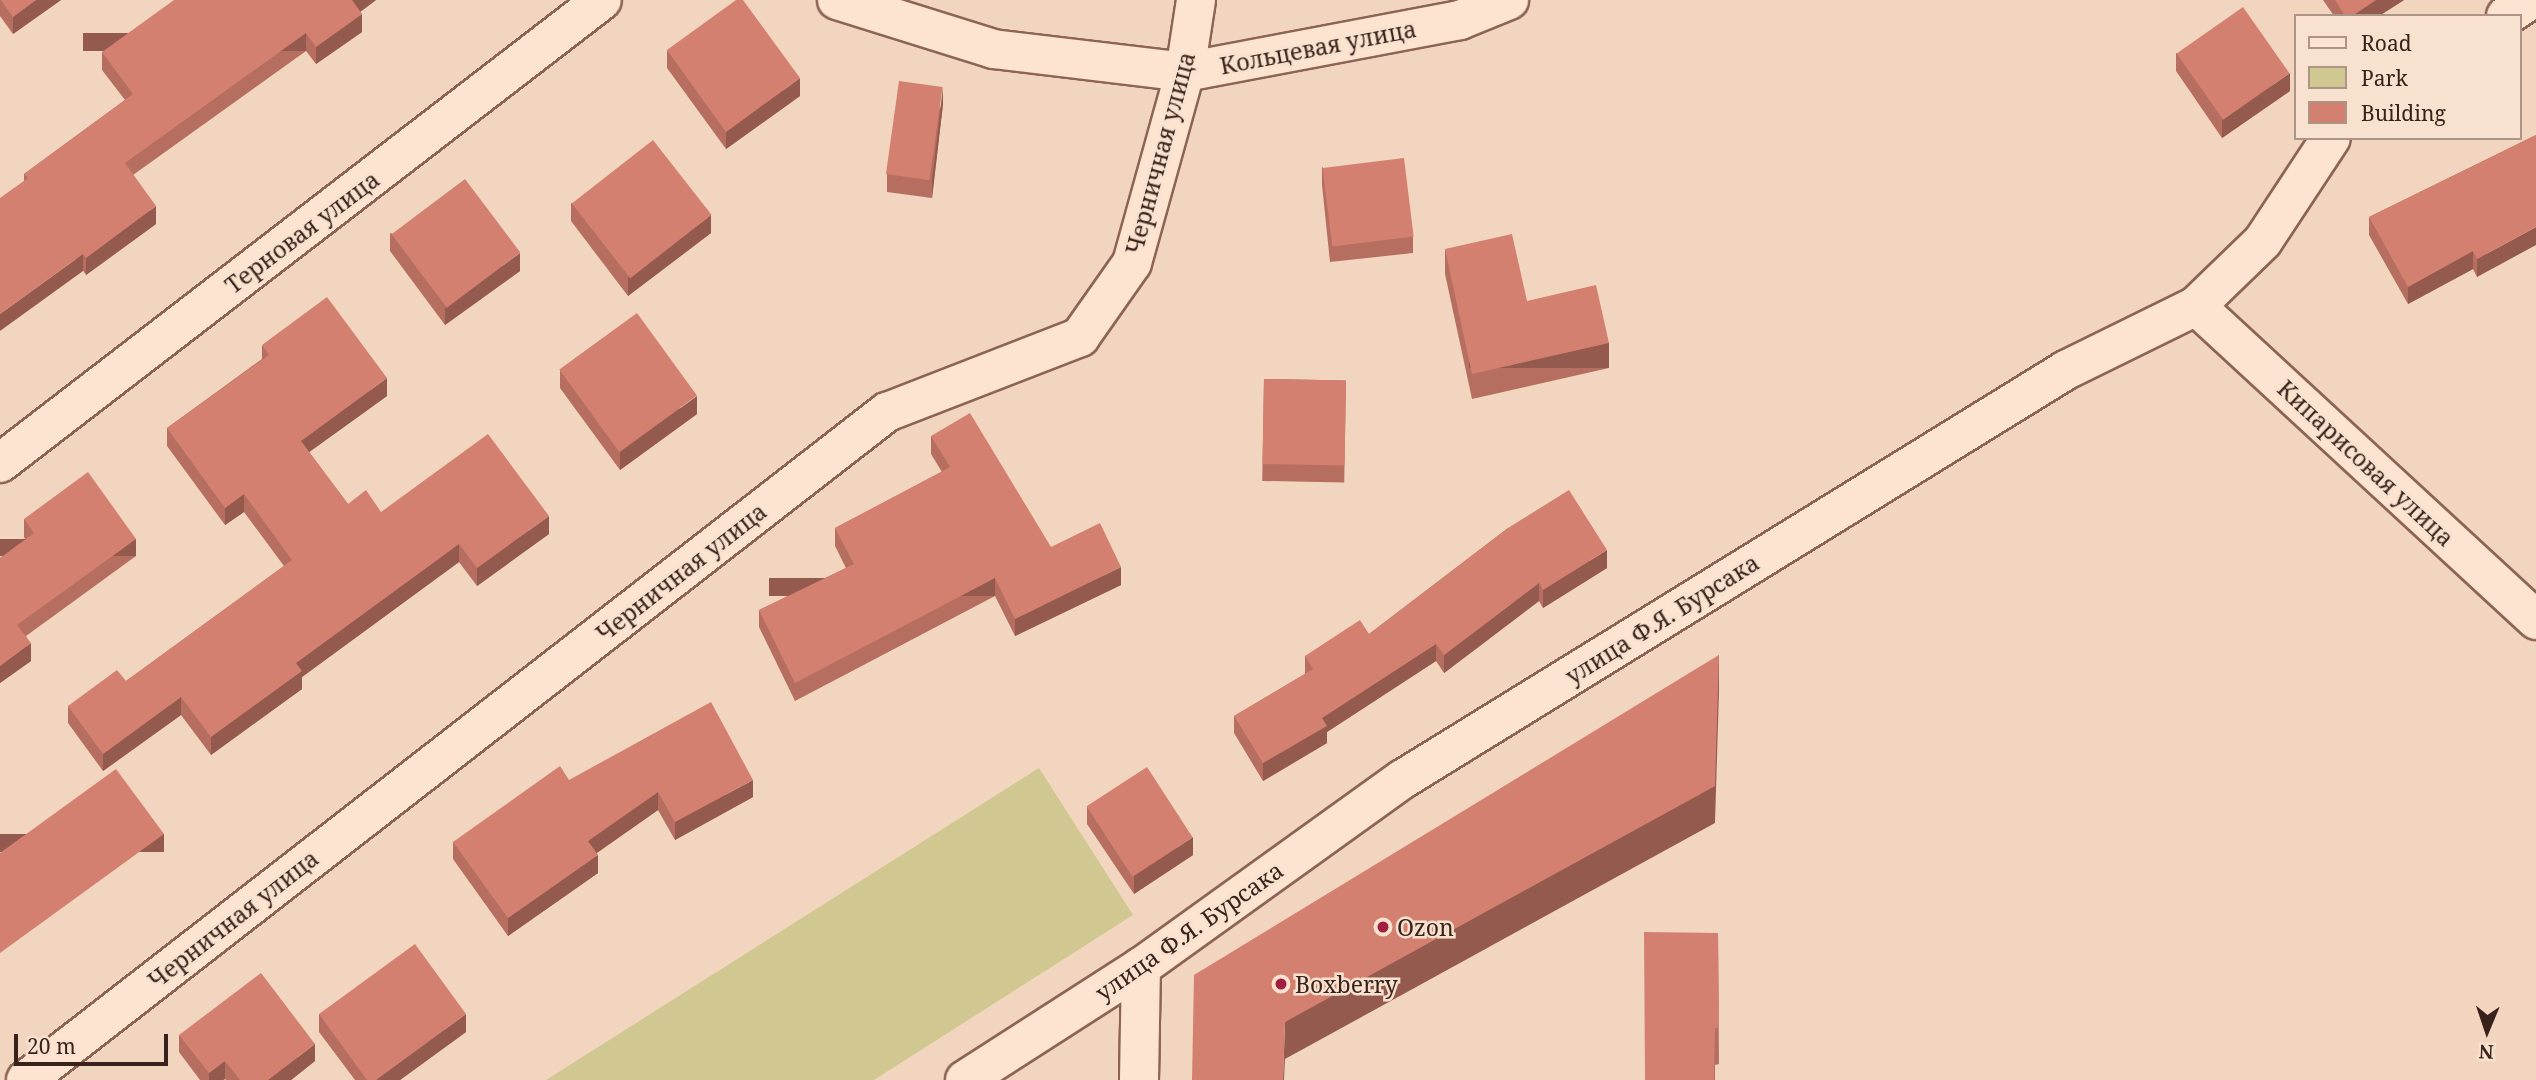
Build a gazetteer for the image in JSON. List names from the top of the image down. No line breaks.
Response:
{"streets":{"street":["Кольцевая улица","Черничная улица","Терновая улица","Кипарисовая улица","улица Ф.Я. Бурсака"]},"crossings":[["Кольцевая улица","Черничная улица"],["Кипарисовая улица","улица Ф.Я. Бурсака"]],"places":["Ozon","Boxberry"],"legend":["Road","Park","Building"],"scale_bar":"20 m","north":"bottom"}
